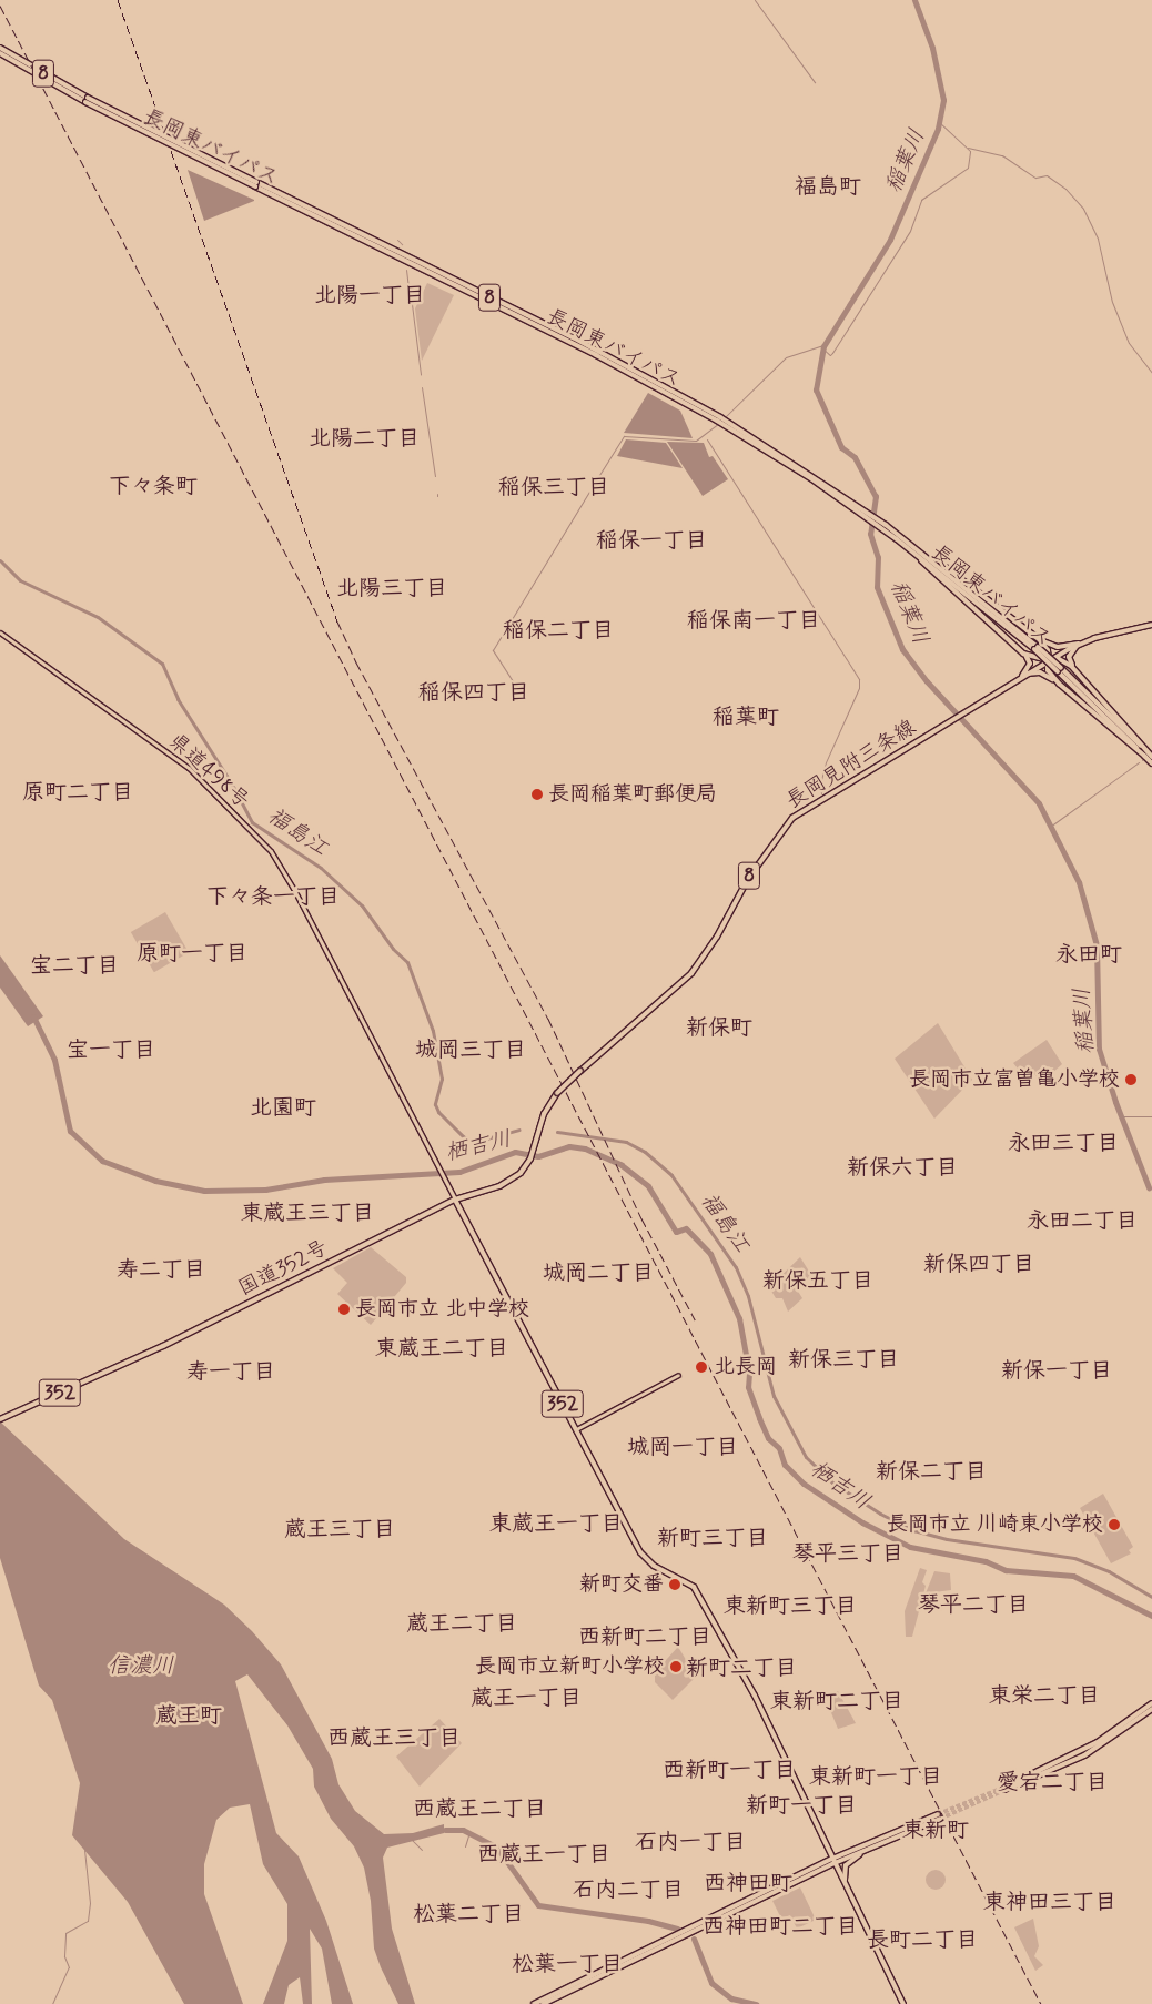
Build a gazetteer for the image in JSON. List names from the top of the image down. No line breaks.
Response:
{"streets":{"main road":["8","長岡東バイパス","長岡見附三条線","県道498号","国道352号","352"]},"crossings":[["8","長岡見附三条線"],["長岡見附三条線","県道498号"],["長岡見附三条線","国道352号"],["長岡見附三条線","352"],["県道498号","国道352号"],["県道498号","352"],["国道352号","352"]],"districts":["福島町","北陽一丁目","北陽二丁目","下々条町","稲保三丁目","稲保一丁目","北陽三丁目","稲保南一丁目","稲保二丁目","稲保四丁目","稲葉町","原町二丁目","下々条一丁目","原町一丁目","永田町","宝二丁目","新保町","宝一丁目","城岡三丁目","北園町","永田三丁目","新保六丁目","東蔵王三丁目","永田二丁目","新保四丁目","寿二丁目","城岡二丁目","新保五丁目","東蔵王二丁目","新保三丁目","新保一丁目","寿一丁目","城岡一丁目","新保二丁目","東蔵王一丁目","蔵王三丁目","新町三丁目","琴平三丁目","琴平二丁目","東新町三丁目","蔵王二丁目","西新町二丁目","新町二丁目","東栄二丁目","蔵王一丁目","東新町二丁目","蔵王町","西蔵王三丁目","西新町一丁目","東新町一丁目","愛宕二丁目","新町一丁目","西蔵王二丁目","東新町","石内一丁目","西蔵王一丁目","西神田町","石内二丁目","東神田三丁目","松葉二丁目","西神田町二丁目","長町二丁目","松葉一丁目"],"water":["稲葉川","福島江","栖吉川","信濃川"],"places":["長岡稲葉町郵便局","長岡市立富曽亀小学校","長岡市立 北中学校","北長岡","長岡市立 川崎東小学校","新町交番","長岡市立新町小学校"]}
